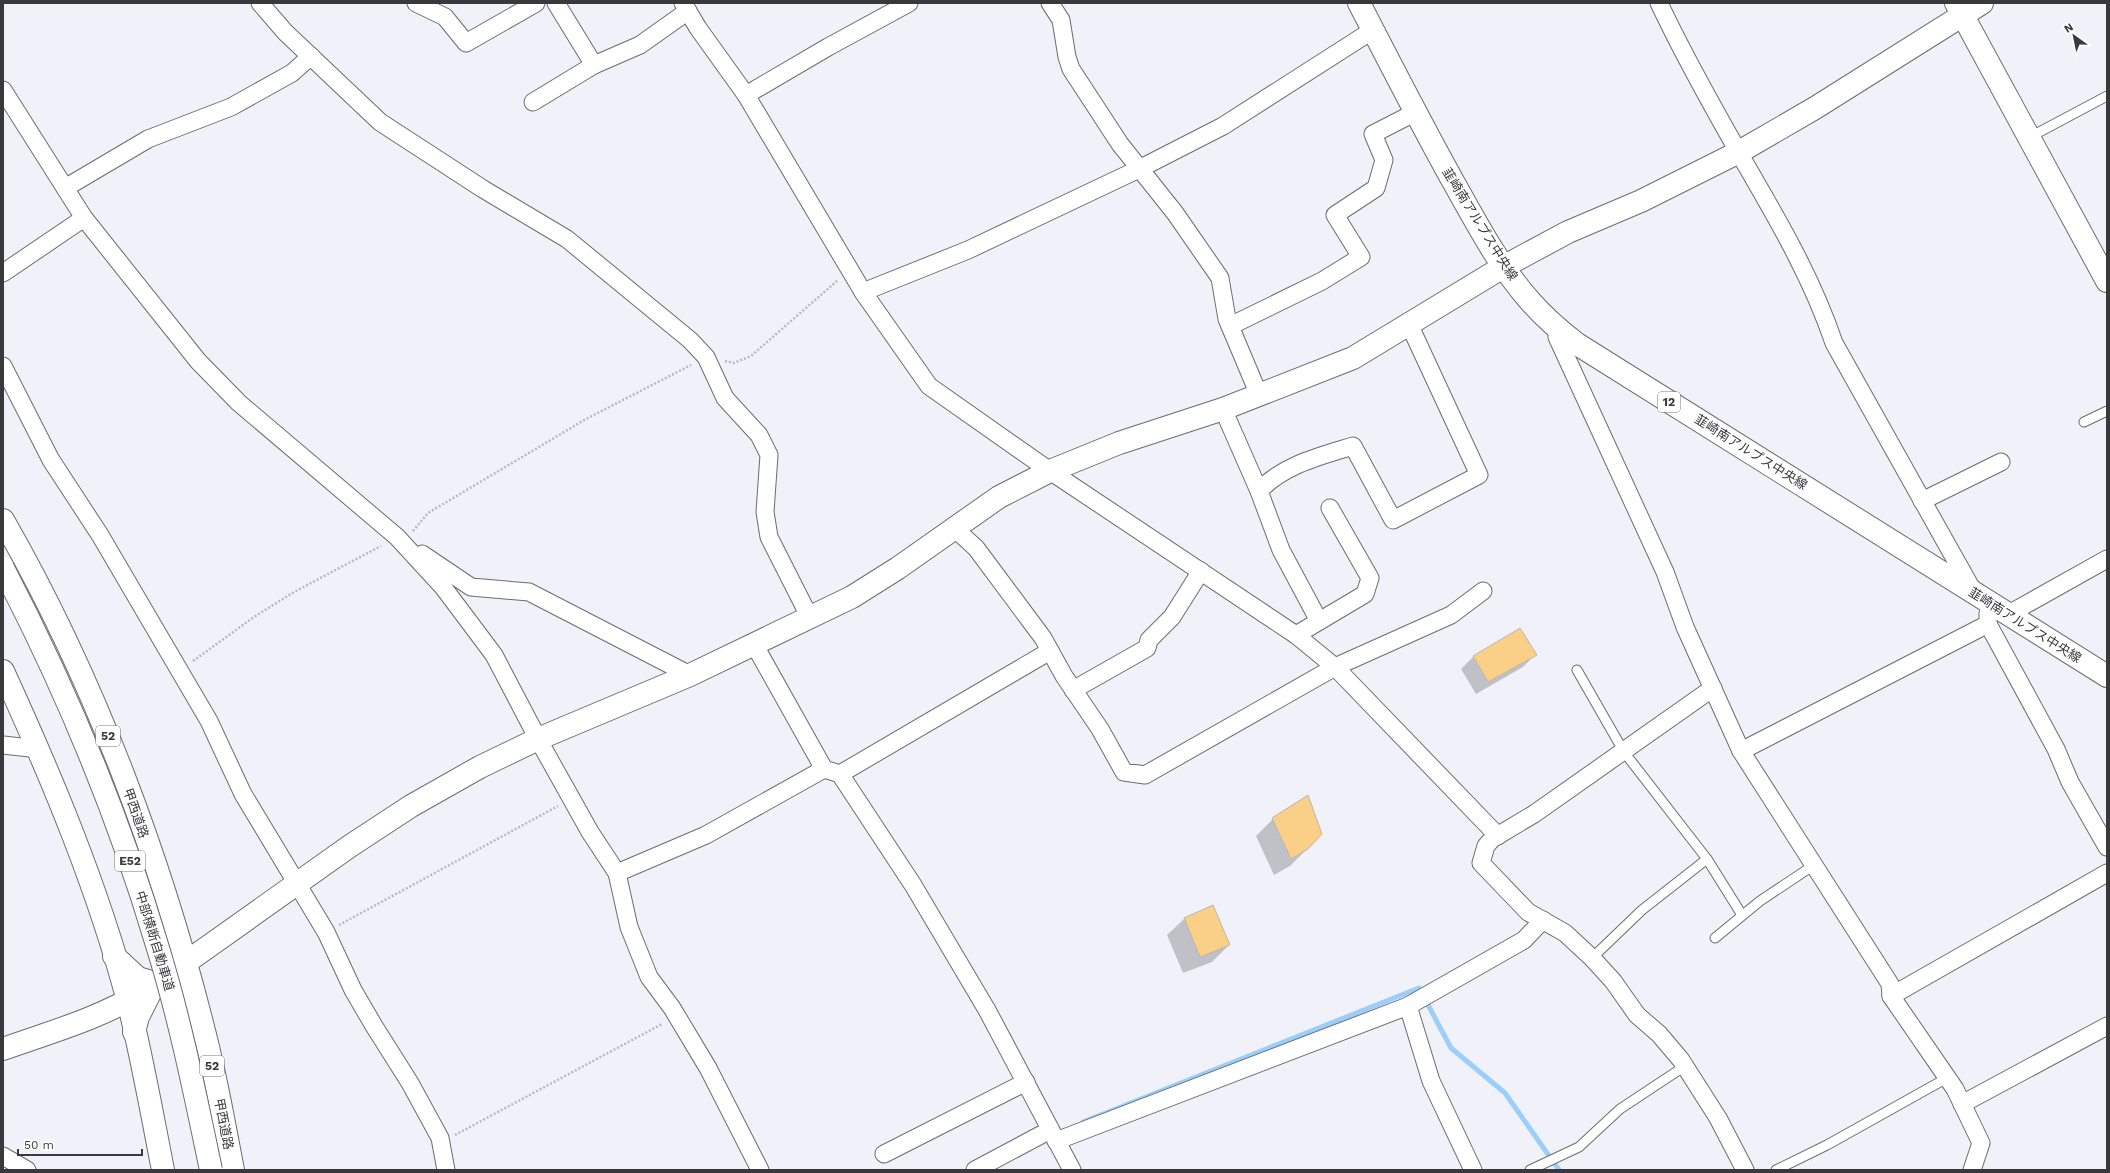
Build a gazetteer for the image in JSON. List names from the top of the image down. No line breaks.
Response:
{"streets":{"main road":["韮崎南アルプス中央線","12","52","甲西道路","E52","中部横断自動車道"]},"scale_bar":"50 m","north":"top left"}
